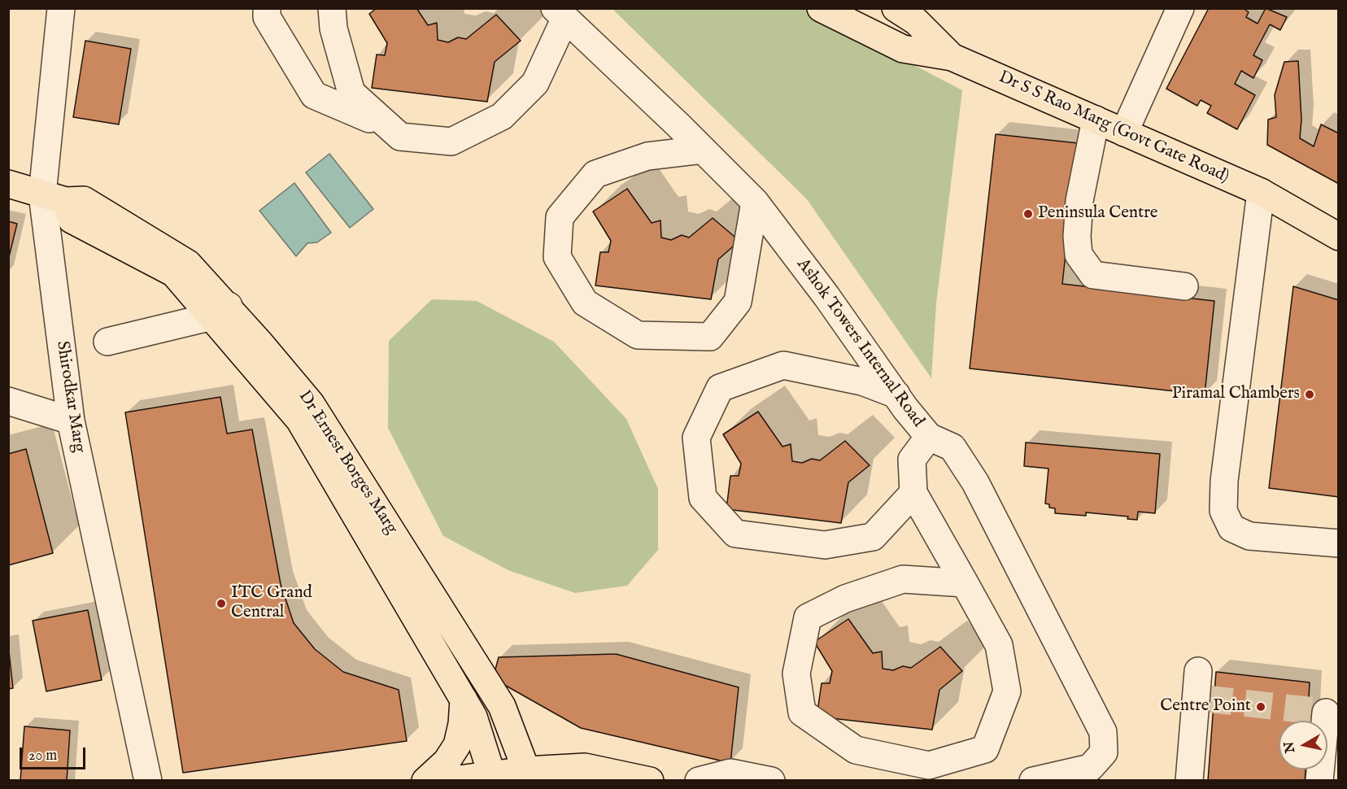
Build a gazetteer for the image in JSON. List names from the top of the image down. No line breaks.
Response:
{"streets":{"main road":["Dr S S Rao Marg (Govt Gate Road)","Dr Ernest Borges Marg"],"street":["Ashok Towers Internal Road","Shirodkar Marg"]},"crossings":[["Shirodkar Marg","Dr Ernest Borges Marg"]],"places":["Peninsula Centre","Piramal Chambers","ITC Grand Central","Centre Point"],"scale_bar":"20 m","north":"left"}
